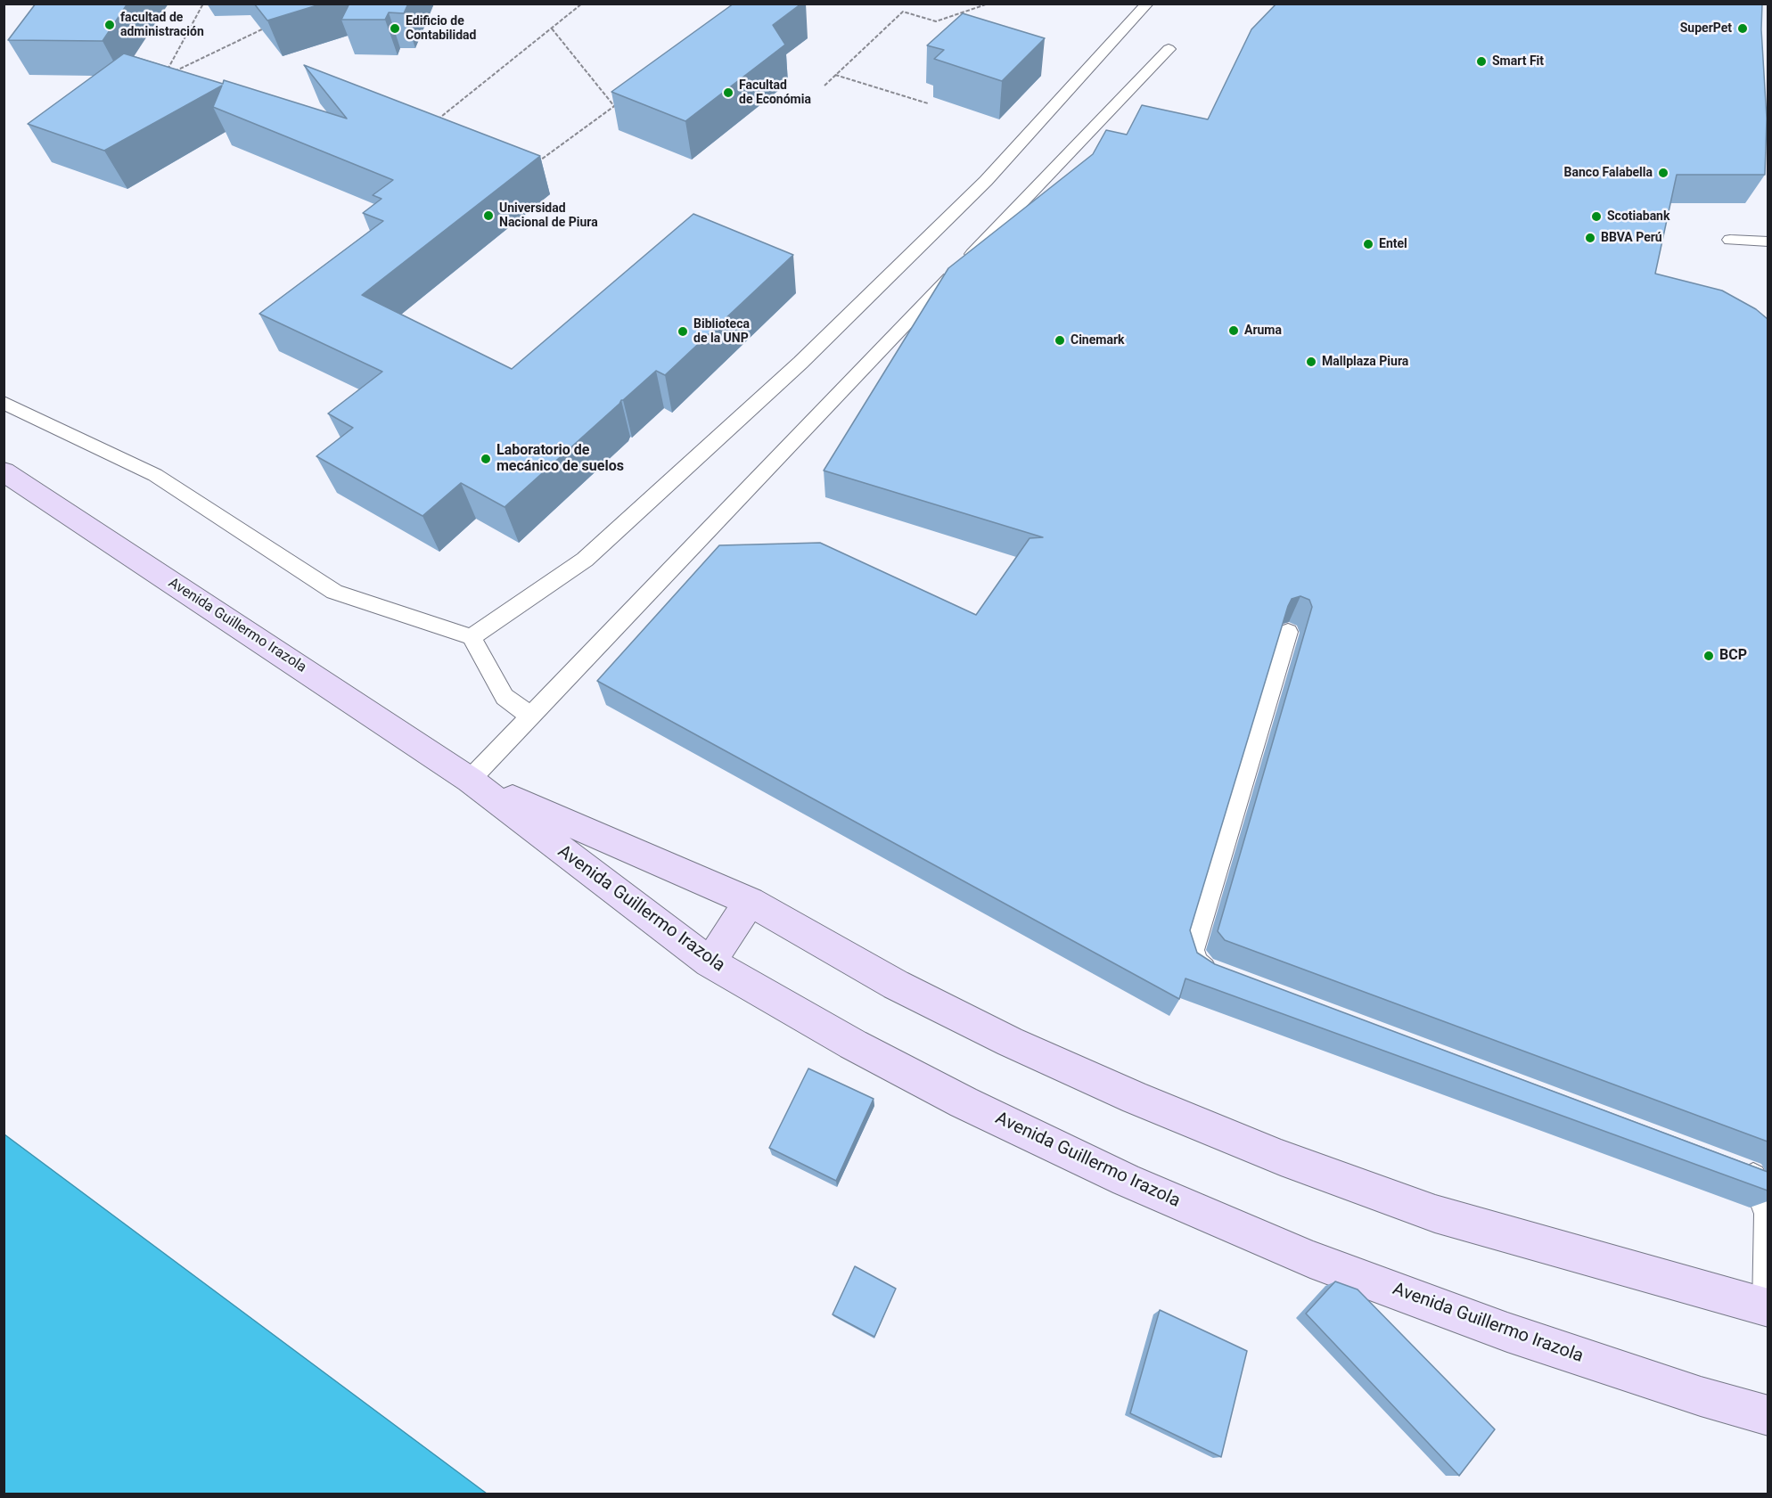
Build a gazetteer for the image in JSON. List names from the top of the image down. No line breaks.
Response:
{"streets":{"main road":["Avenida Guillermo Irazola"]},"places":["facultad de administración","Edificio de Contabilidad","SuperPet","Smart Fit","Facultad de Económia","Banco Falabella","Universidad Nacional de Piura","Scotiabank","BBVA Perú","Entel","Aruma","Biblioteca de la UNP","Cinemark","Mallplaza Piura","Laboratorio de mecánico de suelos","BCP"]}
